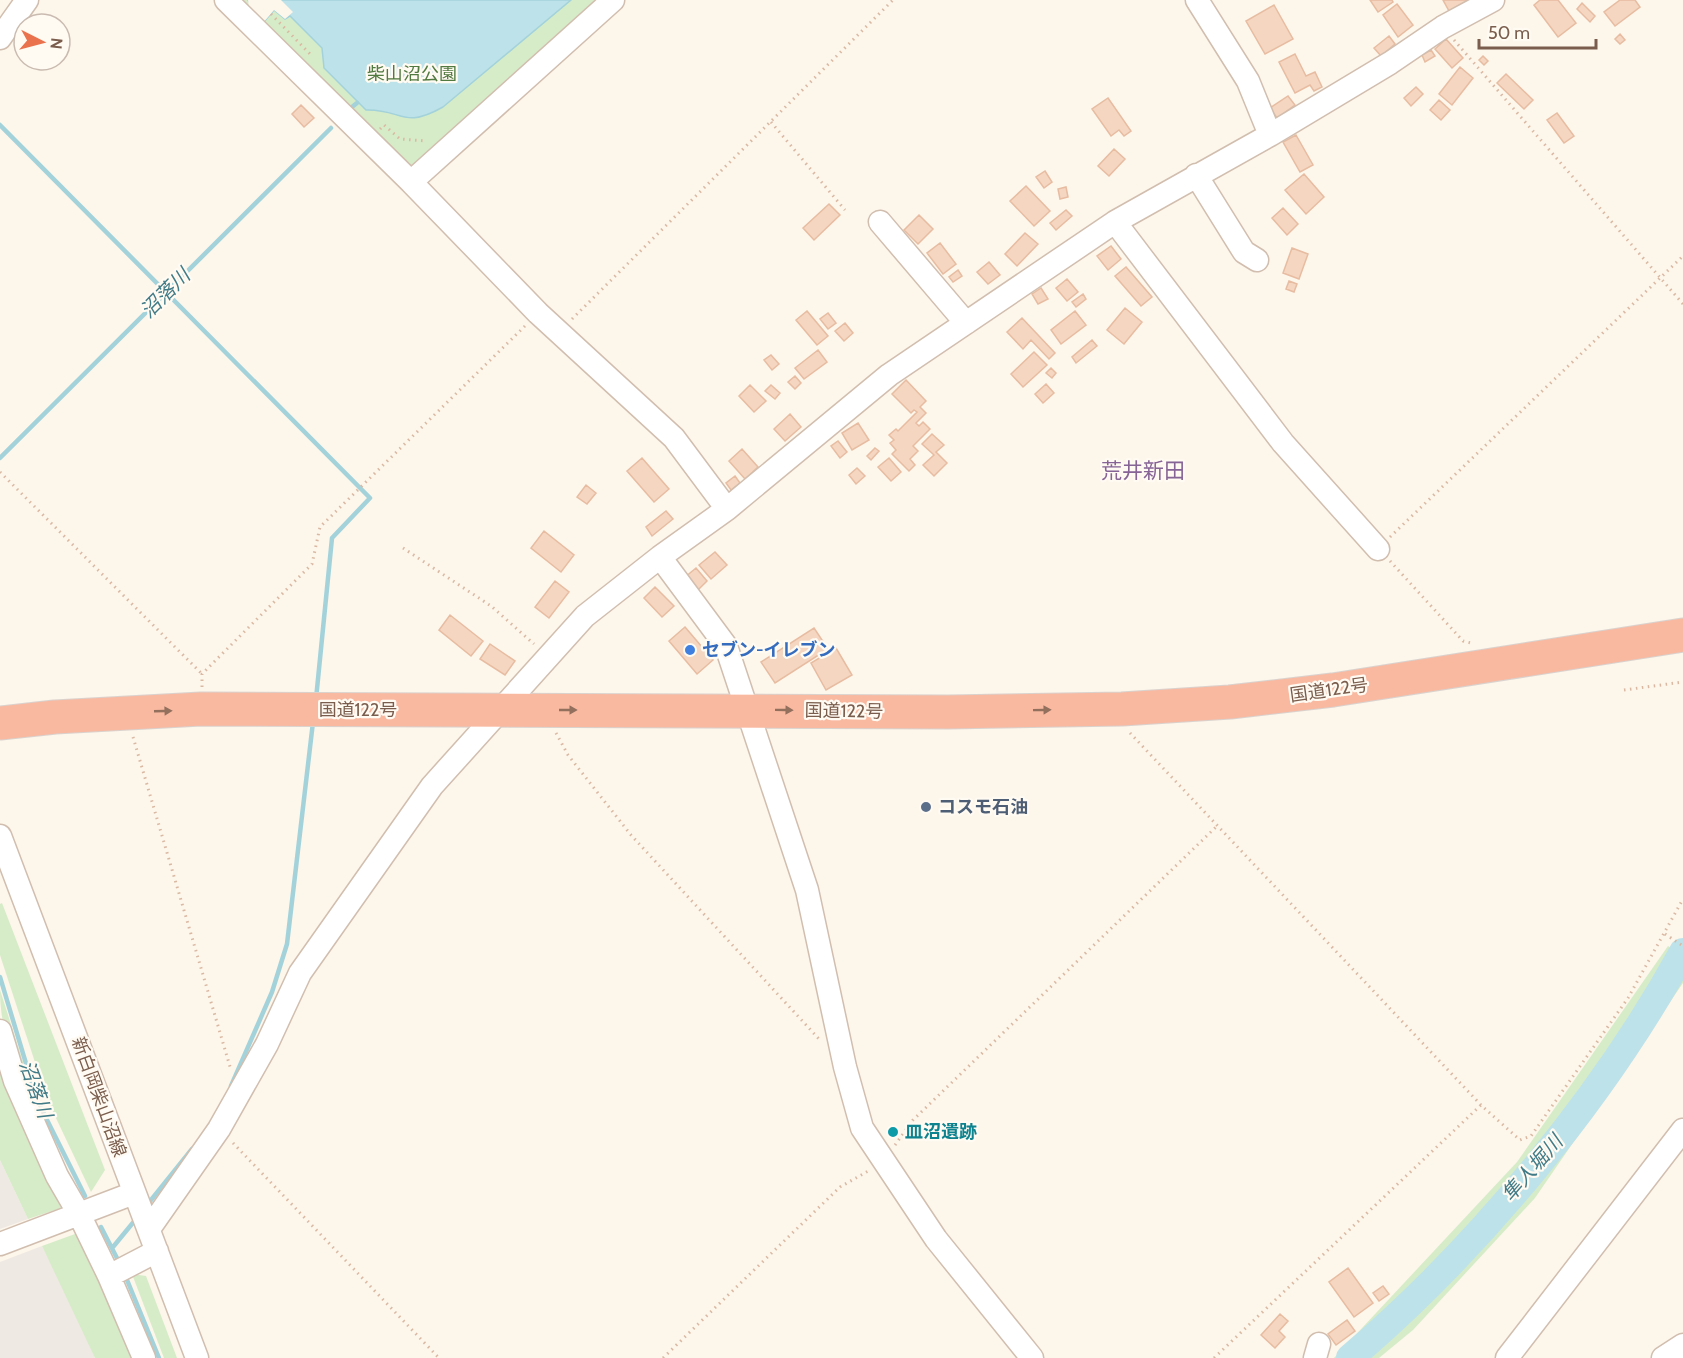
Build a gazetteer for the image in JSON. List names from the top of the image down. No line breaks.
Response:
{"streets":{"highway":["国道122号"],"street":["新白岡柴山沼線"]},"districts":["荒井新田"],"water":["沼落川","隼人堀川"],"parks":["柴山沼公園"],"places":["セブン-イレブン","コスモ石油","皿沼遺跡"],"scale_bar":"50 m","north":"right"}
